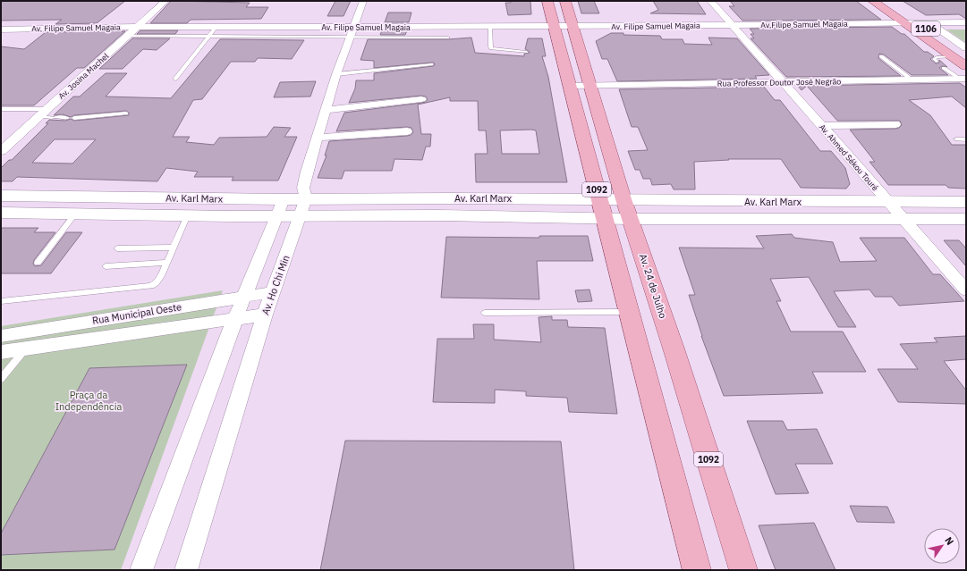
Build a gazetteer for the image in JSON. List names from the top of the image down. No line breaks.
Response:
{"streets":{"main road":["1106","1092","Av. 24 de Julho"],"street":["Av.Filipe Samuel Magaia","Av. Filipe Samuel Magaia","Av. Josina Machel","Rua Professor Doutor José Negrão","Av. Ahmed Sékou Touré","Av. Karl Marx","Av. Ho Chi Min","Rua Municipal Oeste"]},"crossings":[["Av.Filipe Samuel Magaia","Av. Filipe Samuel Magaia"],["Av.Filipe Samuel Magaia","1106"],["Av.Filipe Samuel Magaia","Av. Ahmed Sékou Touré"],["Av. Filipe Samuel Magaia","Av. Josina Machel"],["Av. Filipe Samuel Magaia","Av. Ahmed Sékou Touré"],["Av. Filipe Samuel Magaia","1092"],["Av. Filipe Samuel Magaia","Av. Ho Chi Min"],["Av. Filipe Samuel Magaia","Av. 24 de Julho"],["Rua Professor Doutor José Negrão","Av. Ahmed Sékou Touré"],["Rua Professor Doutor José Negrão","1092"],["Rua Professor Doutor José Negrão","Av. 24 de Julho"],["Av. Ahmed Sékou Touré","Av. Karl Marx"],["1092","Av. Karl Marx"],["Av. Karl Marx","Av. Ho Chi Min"],["Av. Karl Marx","Av. 24 de Julho"],["Av. Ho Chi Min","Rua Municipal Oeste"]],"parks":["Praça da Independência"],"north":"top right"}
